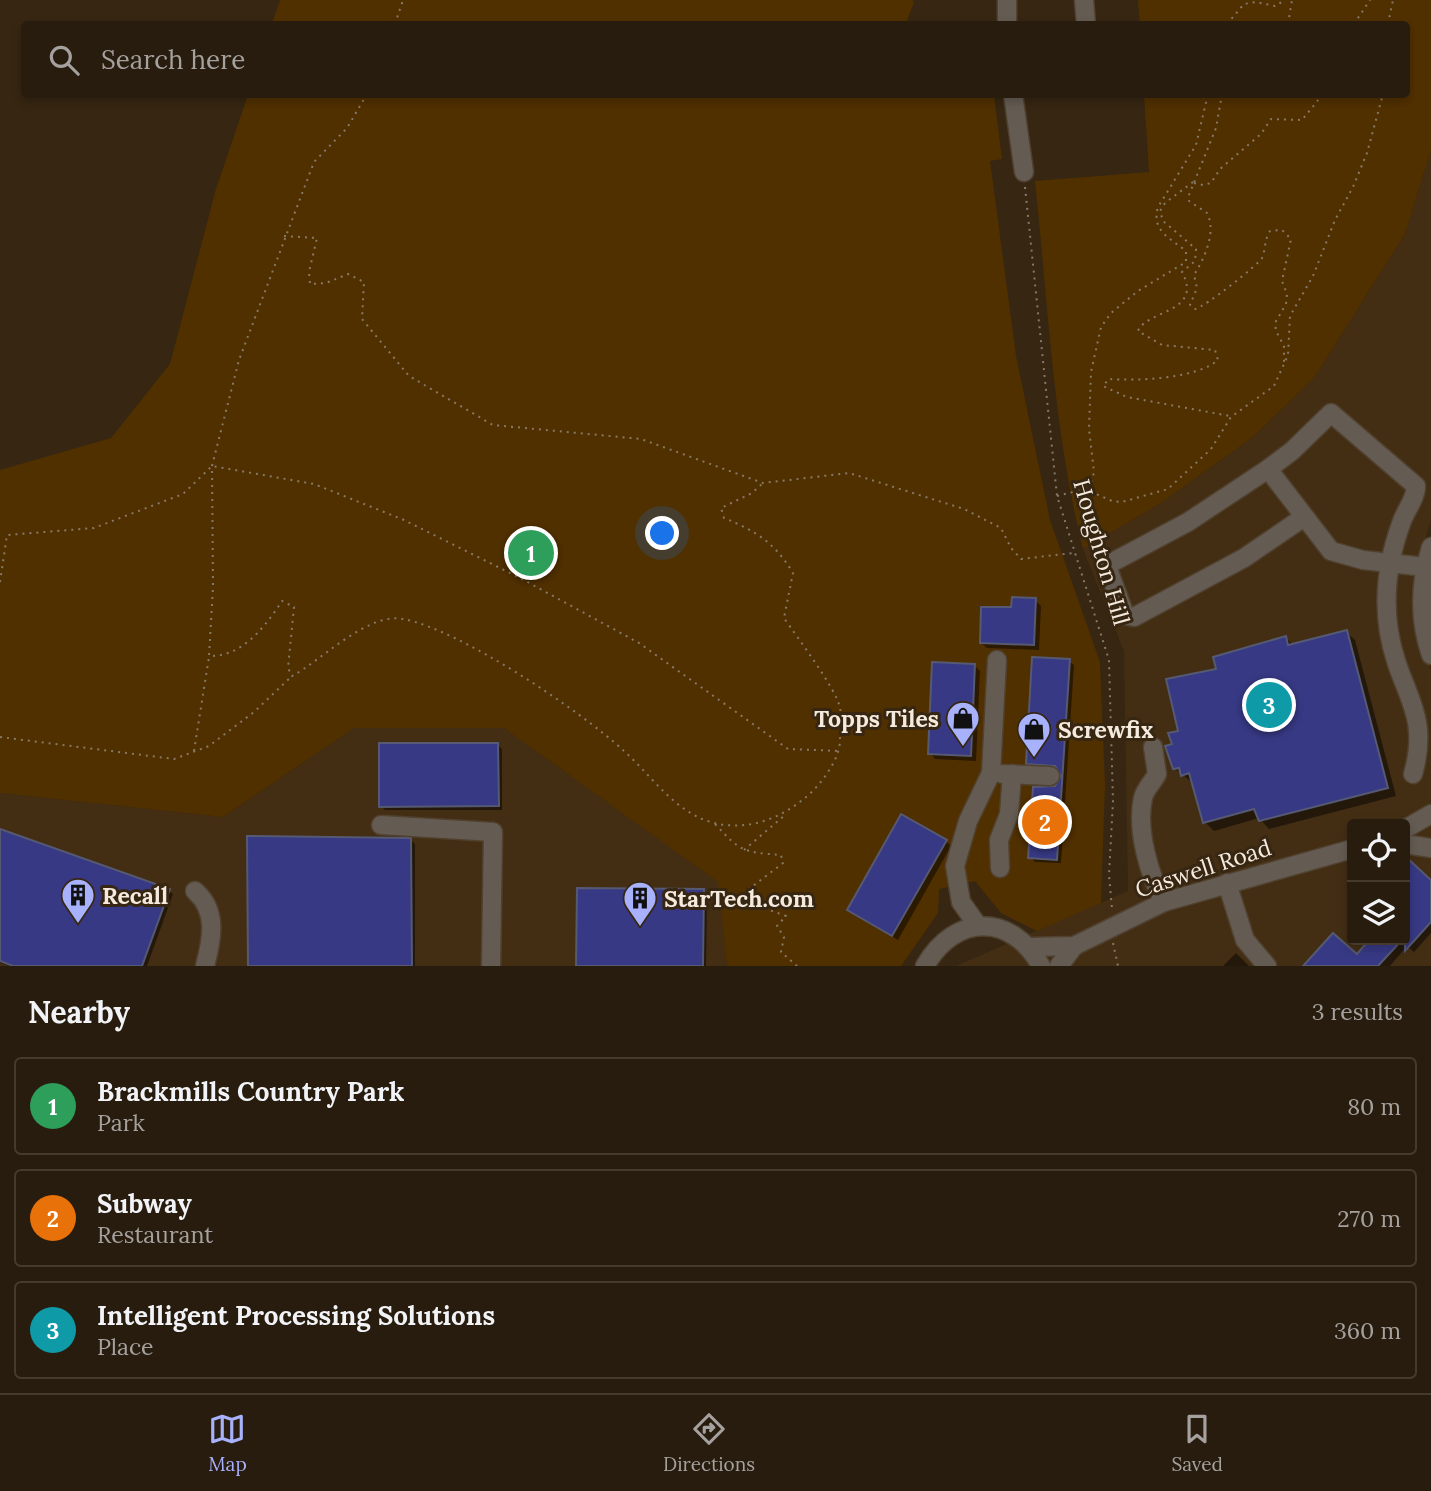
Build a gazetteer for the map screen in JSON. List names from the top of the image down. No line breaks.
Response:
{"streets":{"street":["Caswell Road"],"path":["Houghton Hill"]},"places":{"shop":["Topps Tiles","Screwfix"],"building":["Recall","StarTech.com"]},"page":{"search":"Search here","pins":["1","3","2"],"heading":["Nearby","3 results"],"list":[{"mark":"1","name":"Brackmills Country Park","note":"Park","value":"80 m"},{"mark":"2","name":"Subway","note":"Restaurant","value":"270 m"},{"mark":"3","name":"Intelligent Processing Solutions","note":"Place","value":"360 m"}],"nav":["Map","Directions","Saved"]}}
